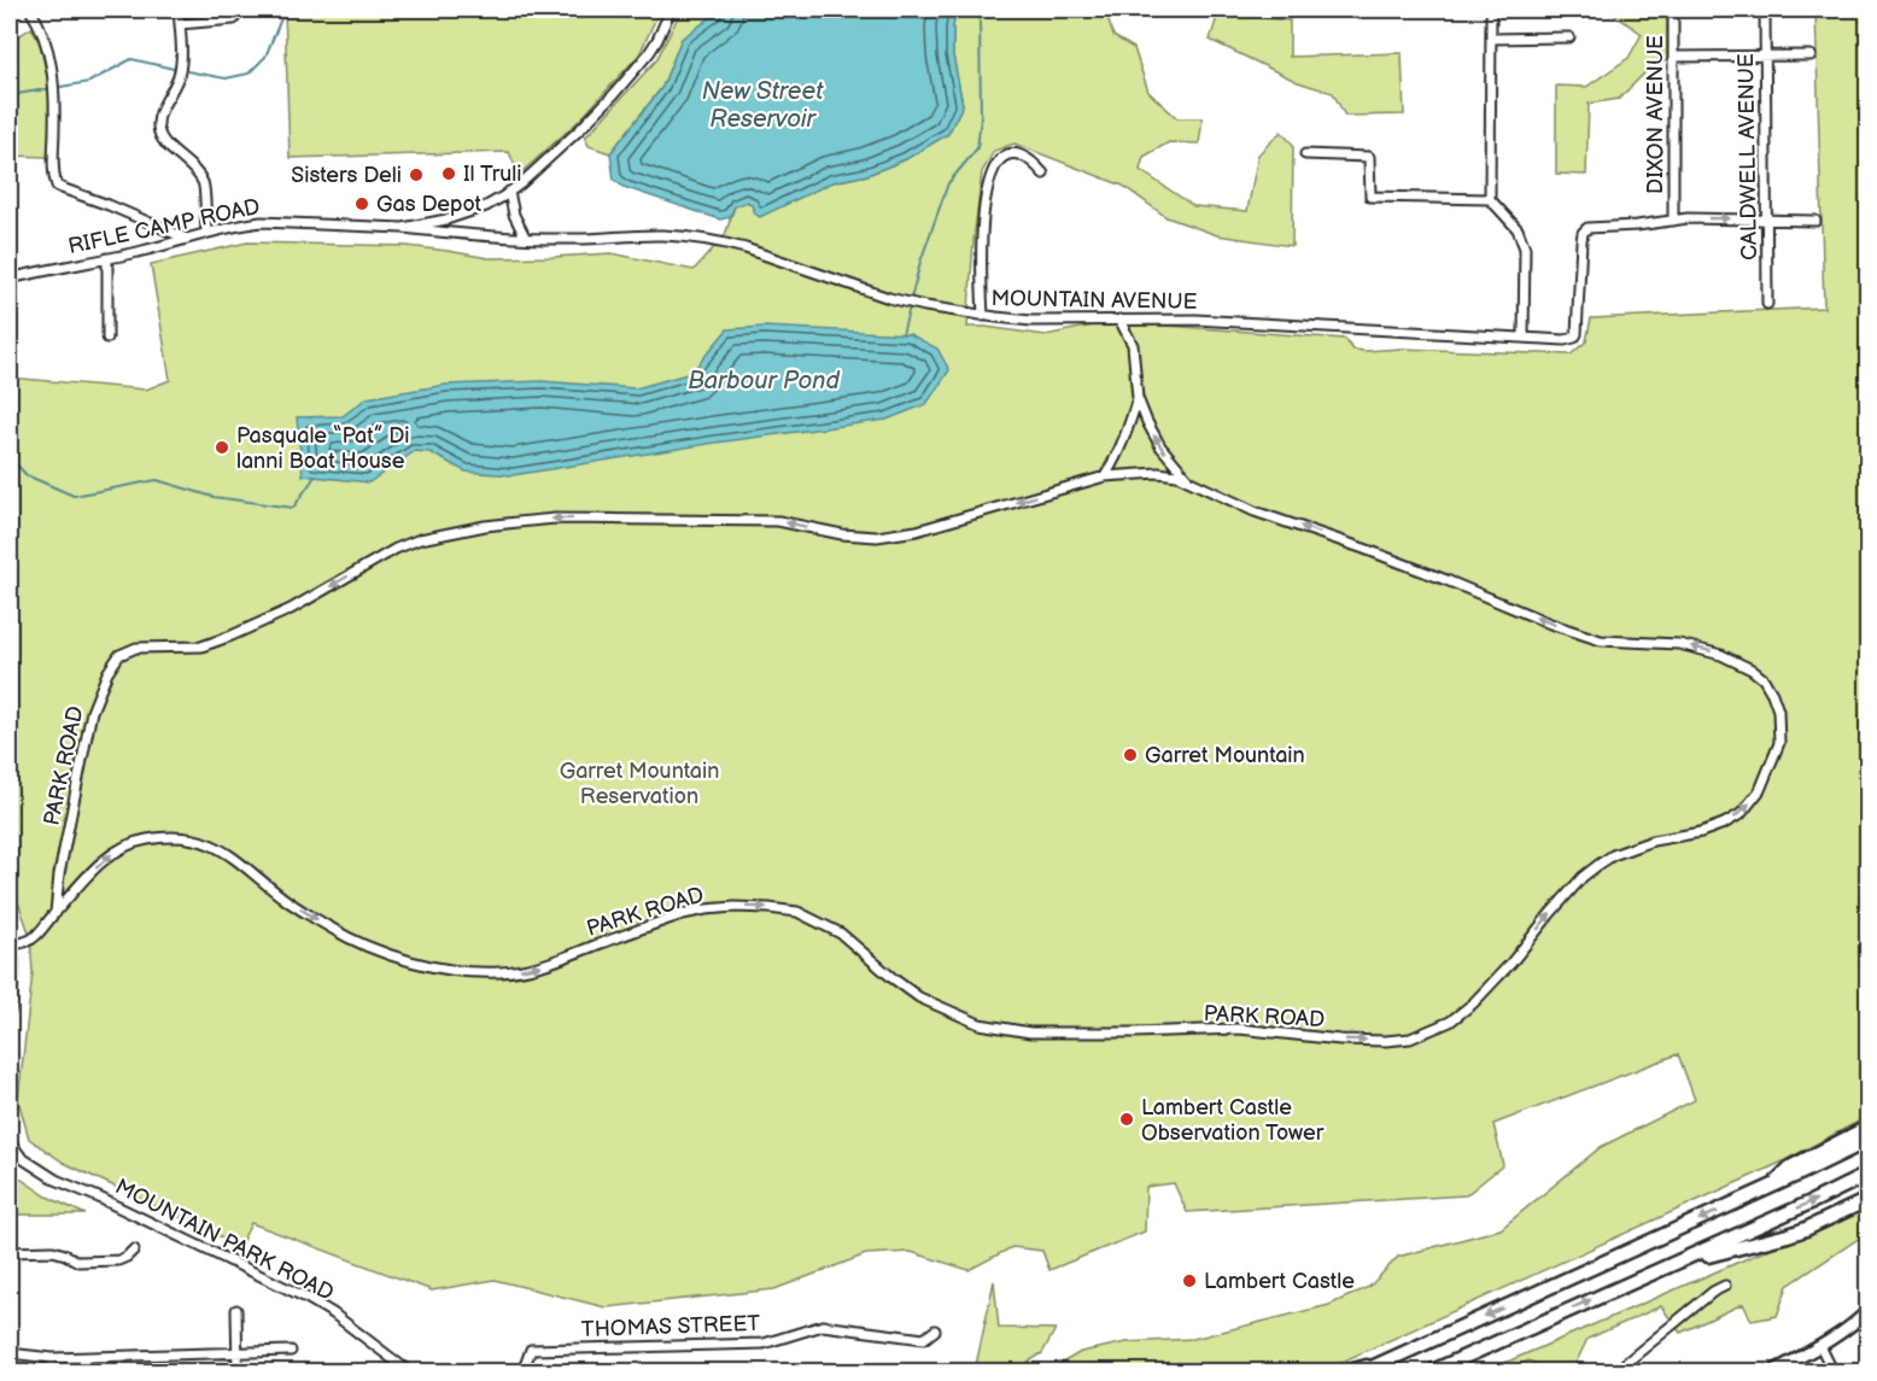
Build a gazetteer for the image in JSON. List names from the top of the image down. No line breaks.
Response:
{"streets":{"street":["DIXON AVENUE","CALDWELL AVENUE","RIFLE CAMP ROAD","MOUNTAIN AVENUE","PARK ROAD","MOUNTAIN PARK ROAD","THOMAS STREET"]},"crossings":[["DIXON AVENUE","MOUNTAIN AVENUE"],["RIFLE CAMP ROAD","MOUNTAIN AVENUE"],["MOUNTAIN AVENUE","PARK ROAD"]],"water":["New Street Reservoir","Barbour Pond"],"parks":["Garret Mountain Reservation"],"places":["Il Truli","Sisters Deli","Gas Depot","Pasquale “Pat” Di lanni Boat House","Garret Mountain","Lambert Castle Observation Tower","Lambert Castle"]}
